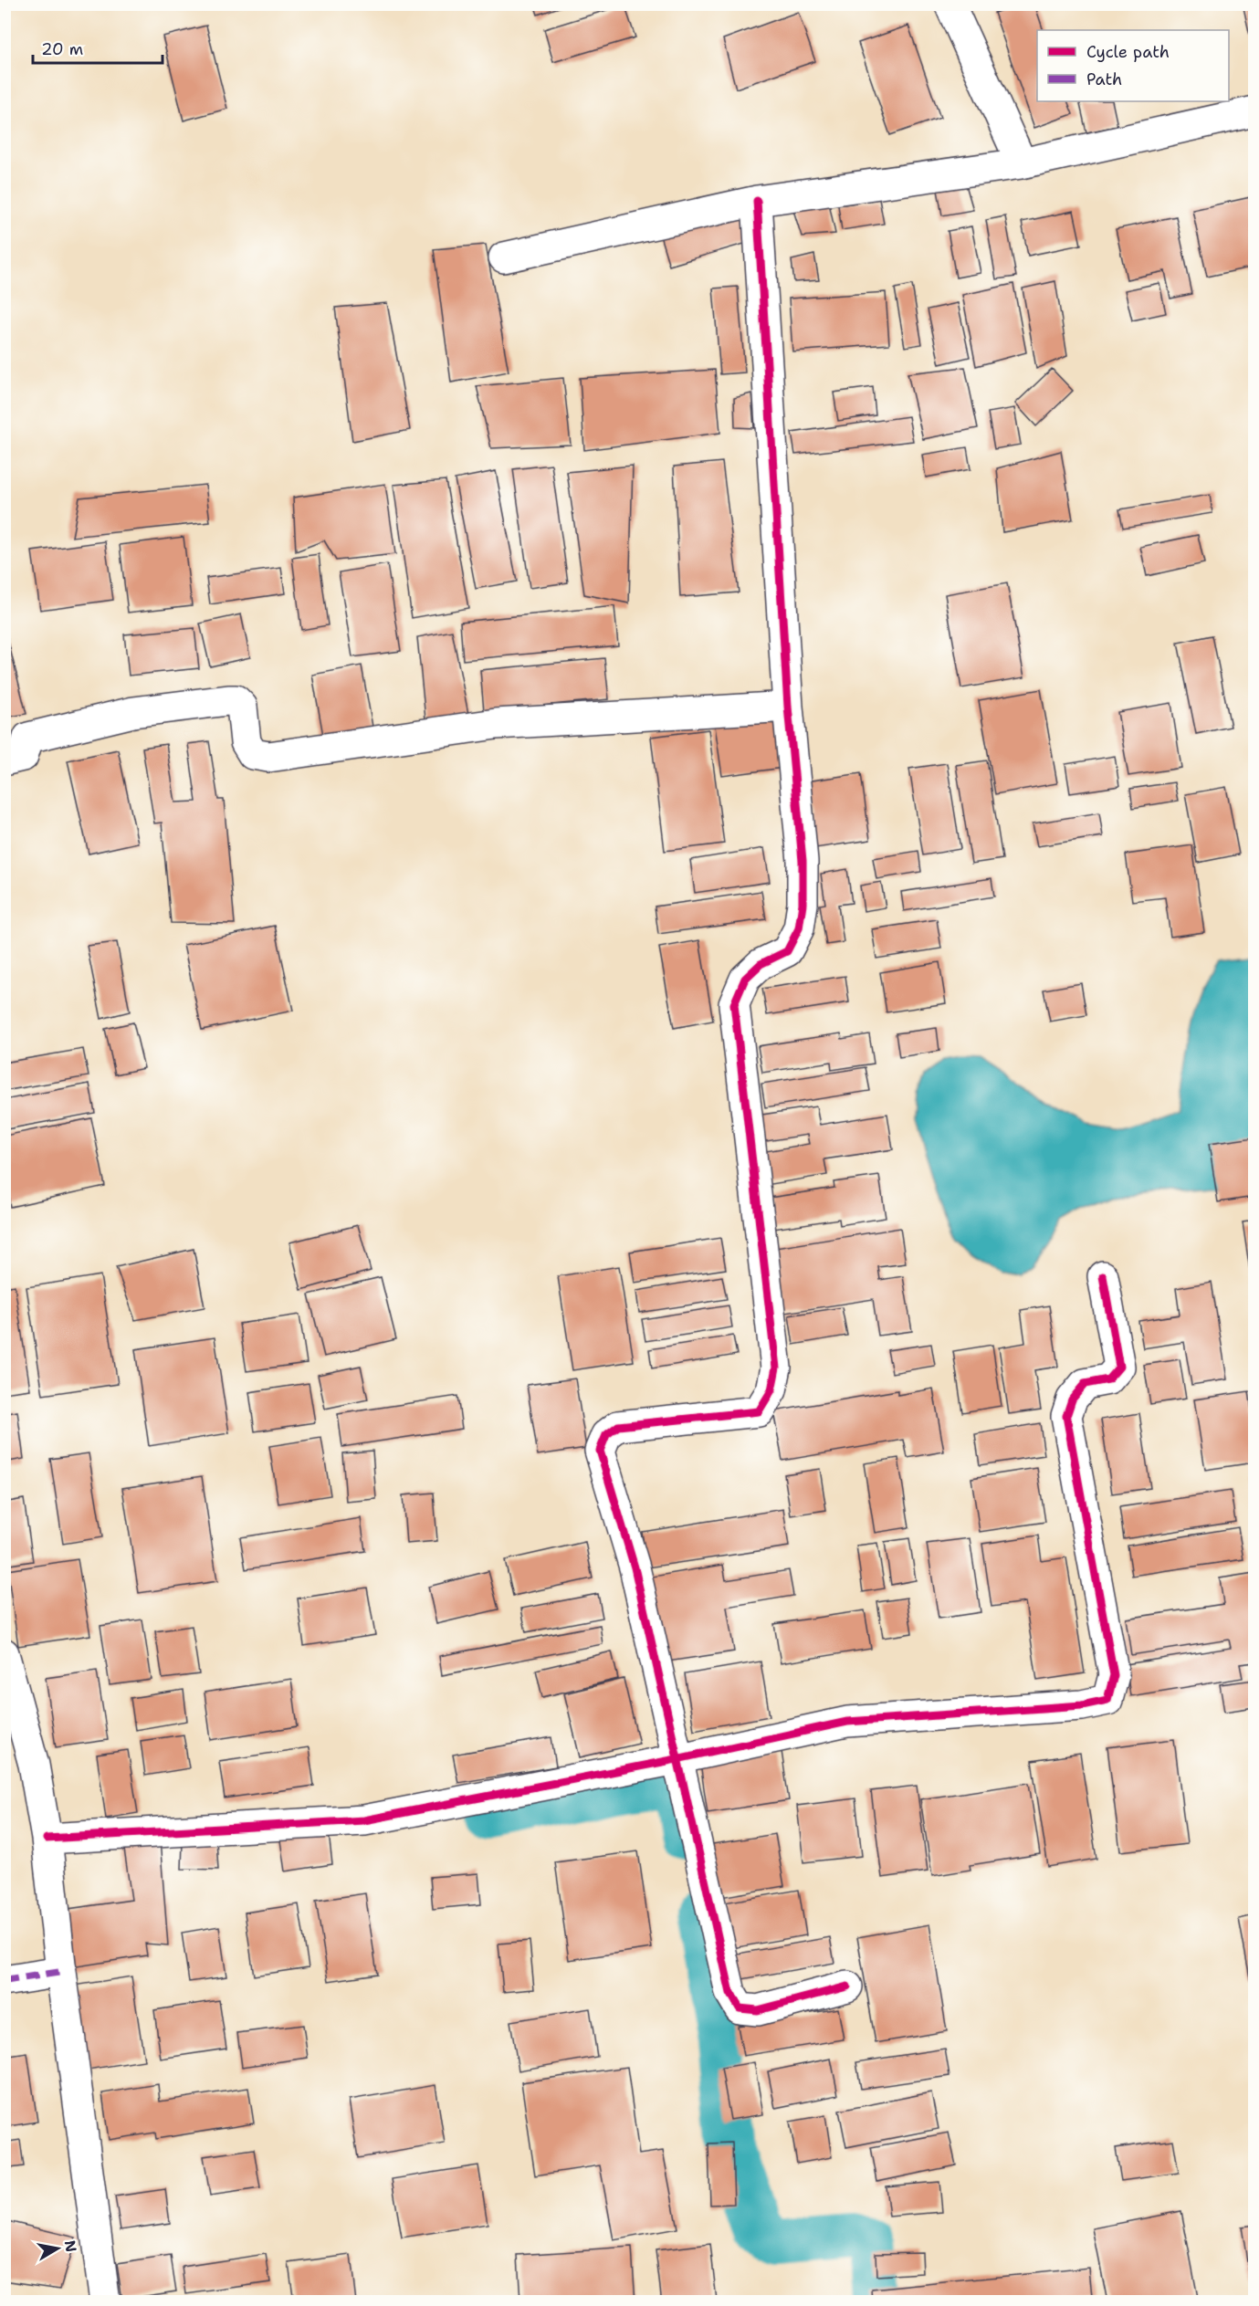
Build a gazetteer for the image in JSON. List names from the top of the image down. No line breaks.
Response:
{"legend":["Cycle path","Path"],"scale_bar":"20 m","north":"right"}
